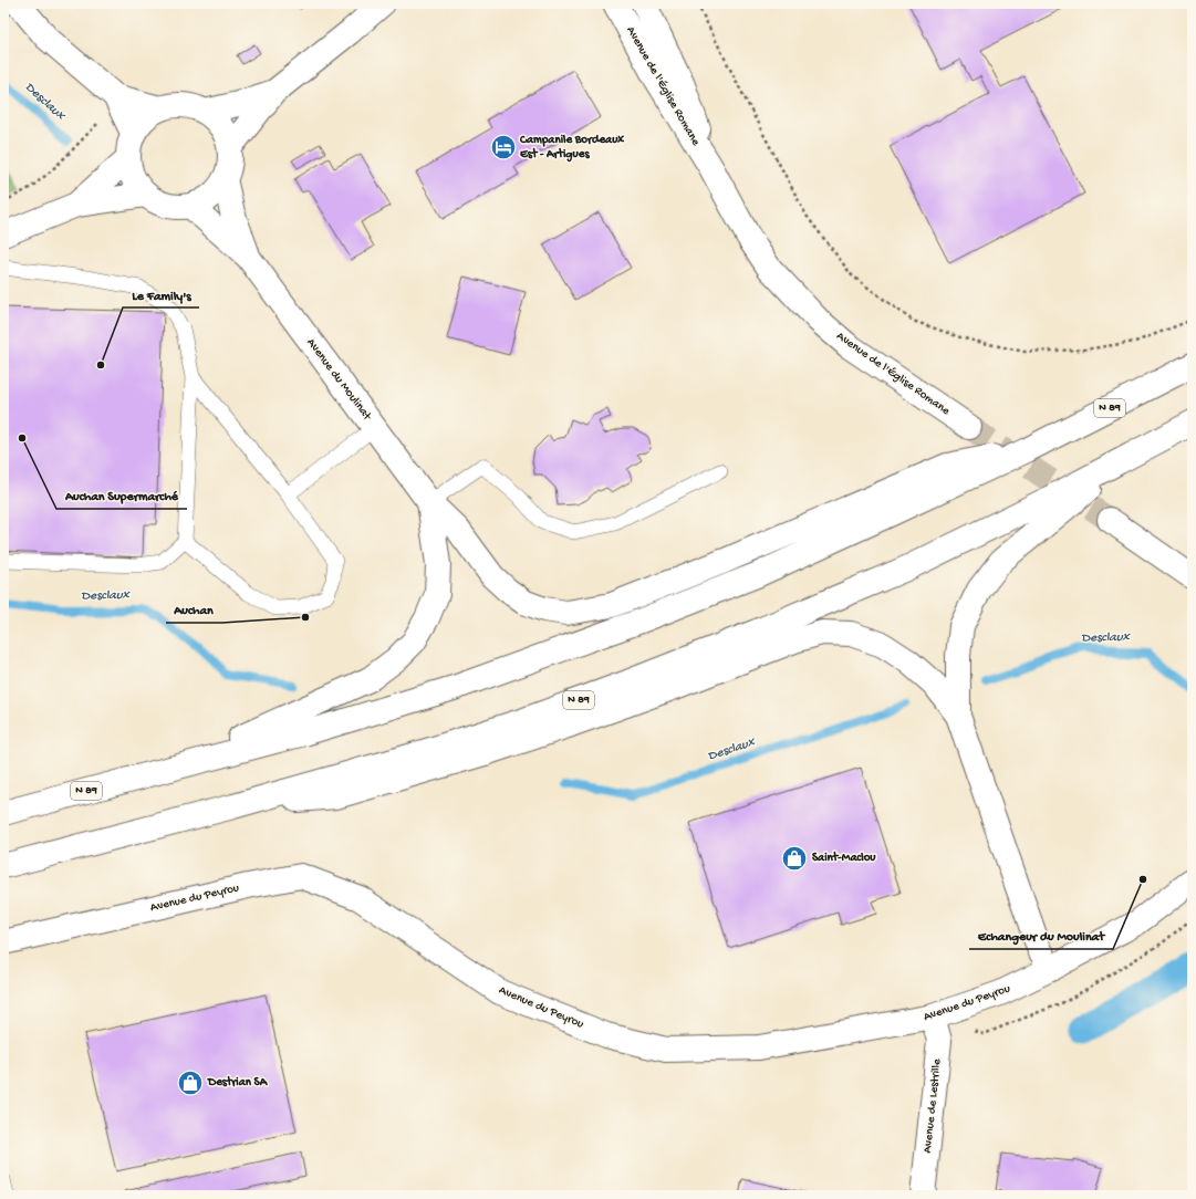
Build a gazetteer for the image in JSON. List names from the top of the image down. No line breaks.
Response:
{"streets":{"main road":["Avenue de l'Église Romane","Avenue du Moulinat","N 89","Avenue du Peyrou","Avenue de Lestrille"]},"crossings":[["Avenue du Moulinat","N 89"],["Avenue du Peyrou","Avenue de Lestrille"]],"water":["Desclaux"],"places":{"hotel":["Campanile Bordeaux Est - Artigues"],"other":["Le Family's","Auchan Supermarché","Auchan","Echangeur du Moulinat"],"shop":["Saint-Maclou","Destrian SA"]}}
